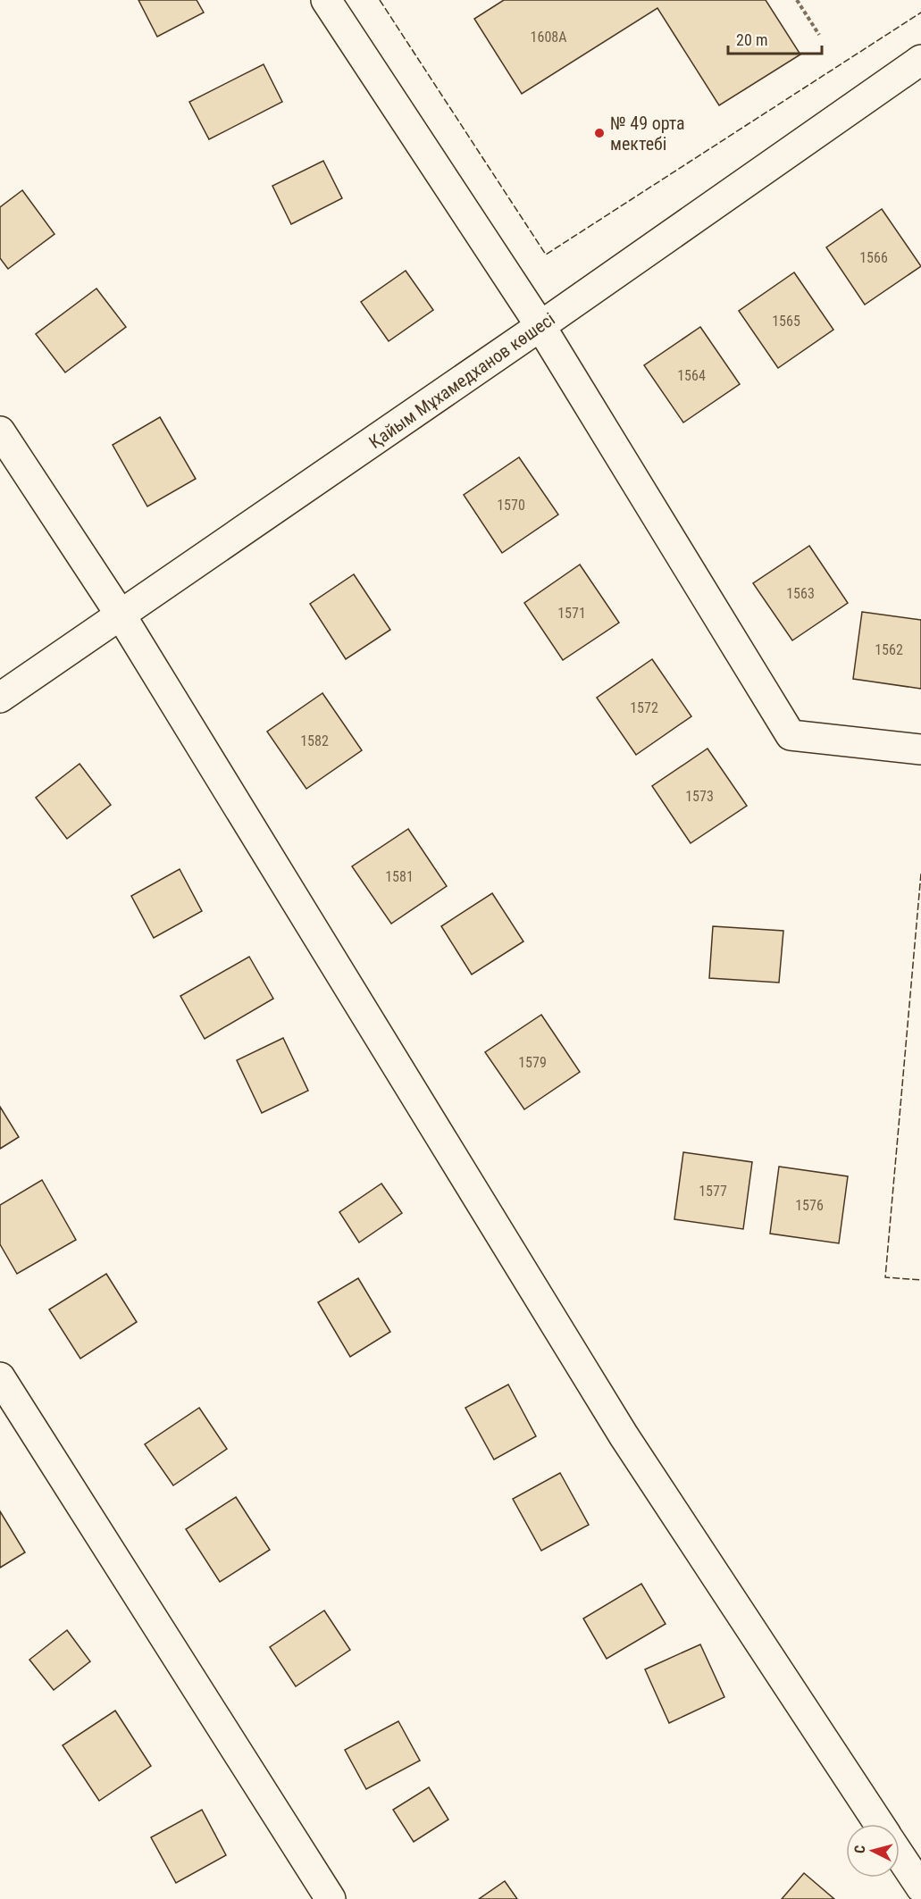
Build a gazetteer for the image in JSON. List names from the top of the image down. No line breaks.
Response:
{"streets":{"street":["Қайым Мұхамедханов көшесі"]},"places":["№ 49 орта мектебі"],"house_numbers":["1608А","1566","1565","1564","1570","1563","1571","1562","1572","1582","1573","1581","1579","1577","1576"],"scale_bar":"20 m","north":"left"}
